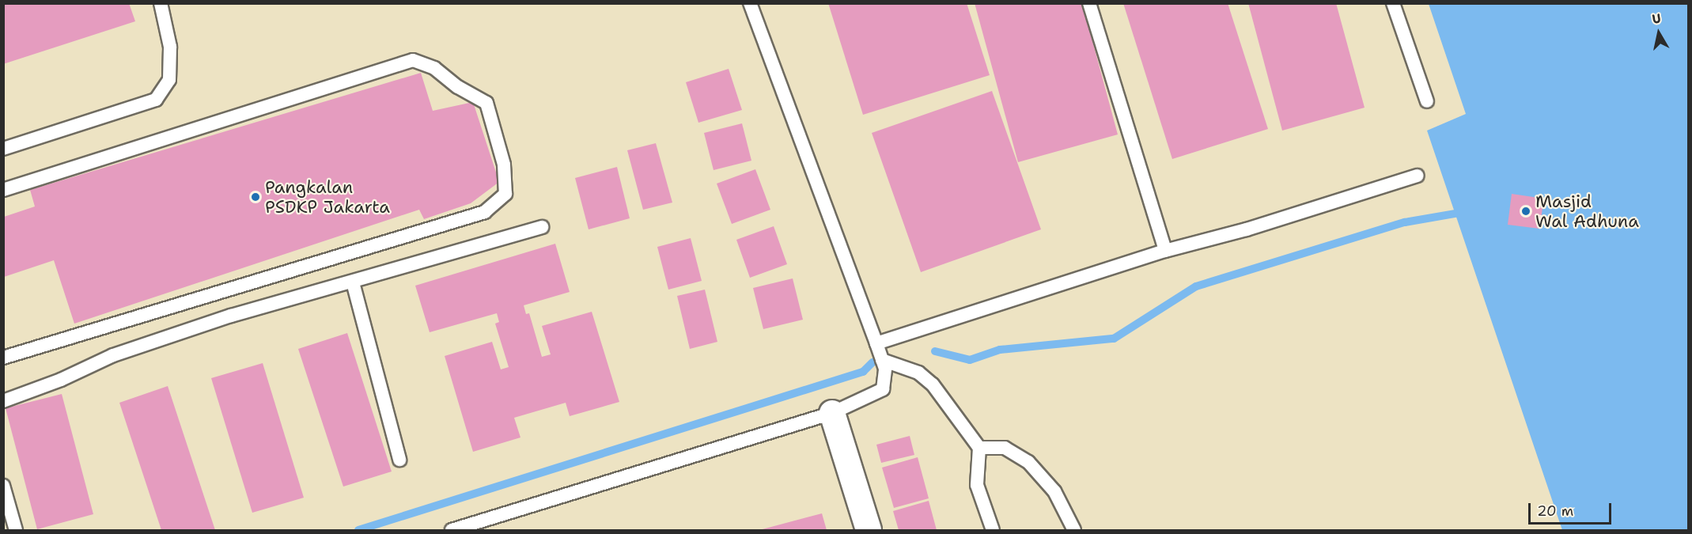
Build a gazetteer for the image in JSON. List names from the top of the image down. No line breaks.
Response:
{"places":["Pangkalan PSDKP Jakarta","Masjid Wal Adhuna"],"scale_bar":"20 m","north":"top"}
